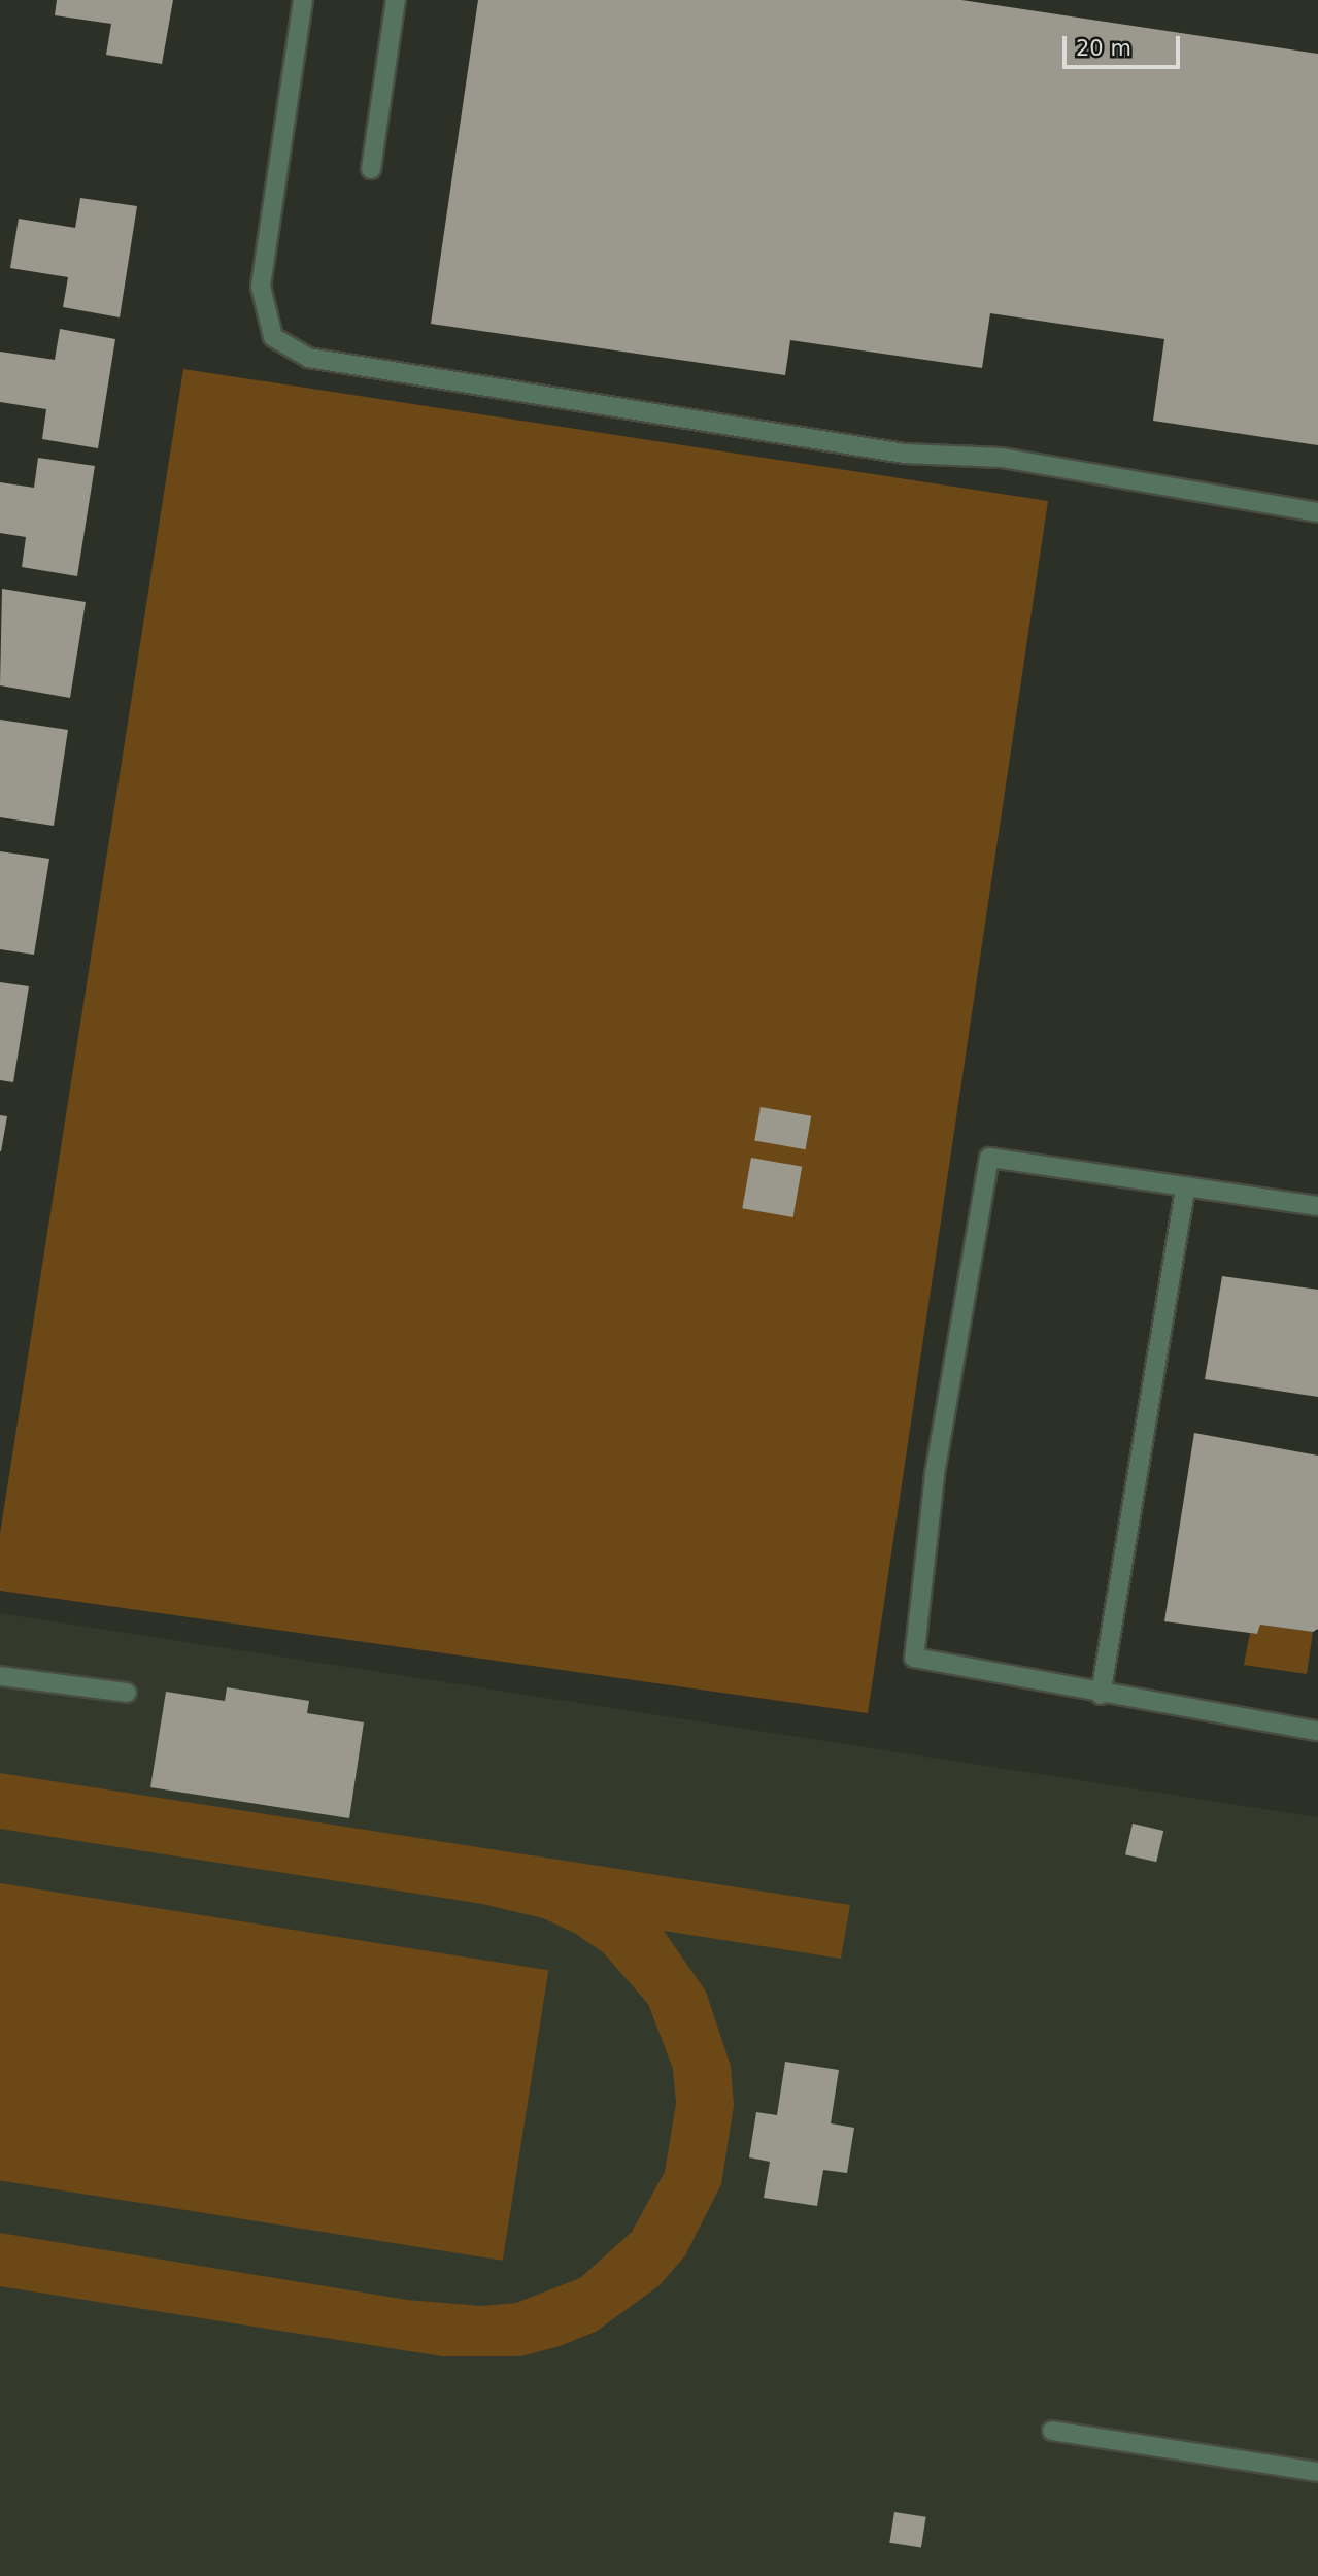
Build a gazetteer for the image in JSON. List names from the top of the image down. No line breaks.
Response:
{"scale_bar":"20 m"}
